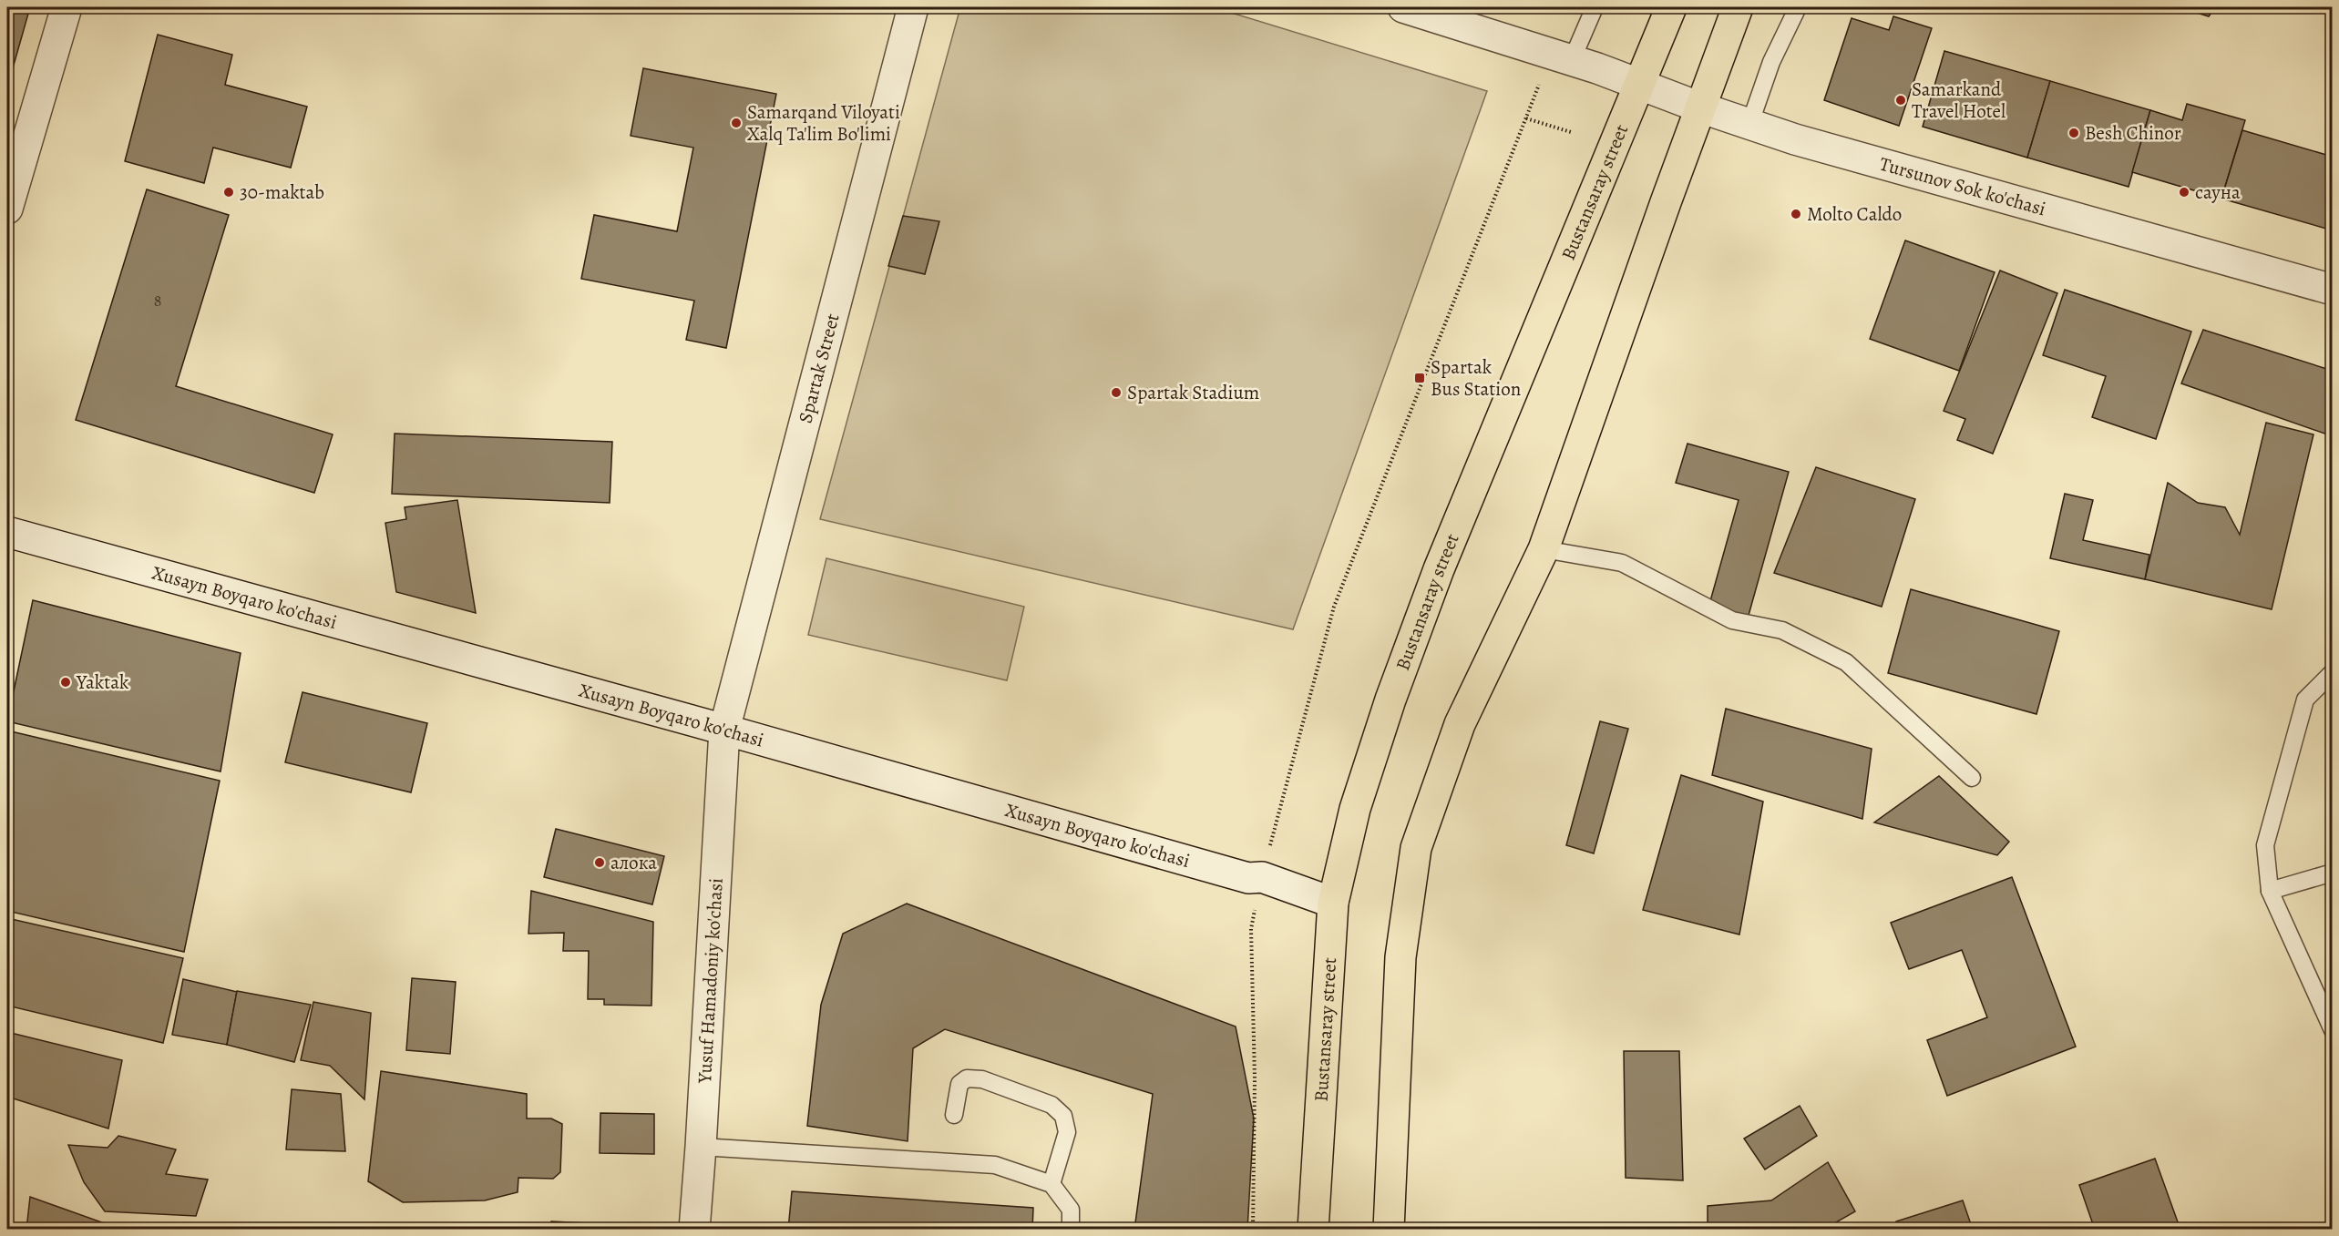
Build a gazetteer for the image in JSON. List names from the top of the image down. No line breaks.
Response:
{"streets":{"main road":["Bustansaray street"],"street":["Tursunov Sok ko'chasi","Spartak Street","Xusayn Boyqaro ko'chasi","Yusuf Hamadoniy ko'chasi"]},"crossings":[["Tursunov Sok ko'chasi","Bustansaray street"],["Bustansaray street","Xusayn Boyqaro ko'chasi"],["Spartak Street","Xusayn Boyqaro ko'chasi"],["Spartak Street","Yusuf Hamadoniy ko'chasi"],["Xusayn Boyqaro ko'chasi","Yusuf Hamadoniy ko'chasi"]],"places":{"other":["Samarkand Travel Hotel","Samarqand Viloyati Xalq Ta'lim Bo'limi","Besh Chinor","30-maktab","сауна","Molto Caldo","Spartak Stadium","Yaktak","алока"],"transit":["Spartak Bus Station"]},"house_numbers":["8"]}
